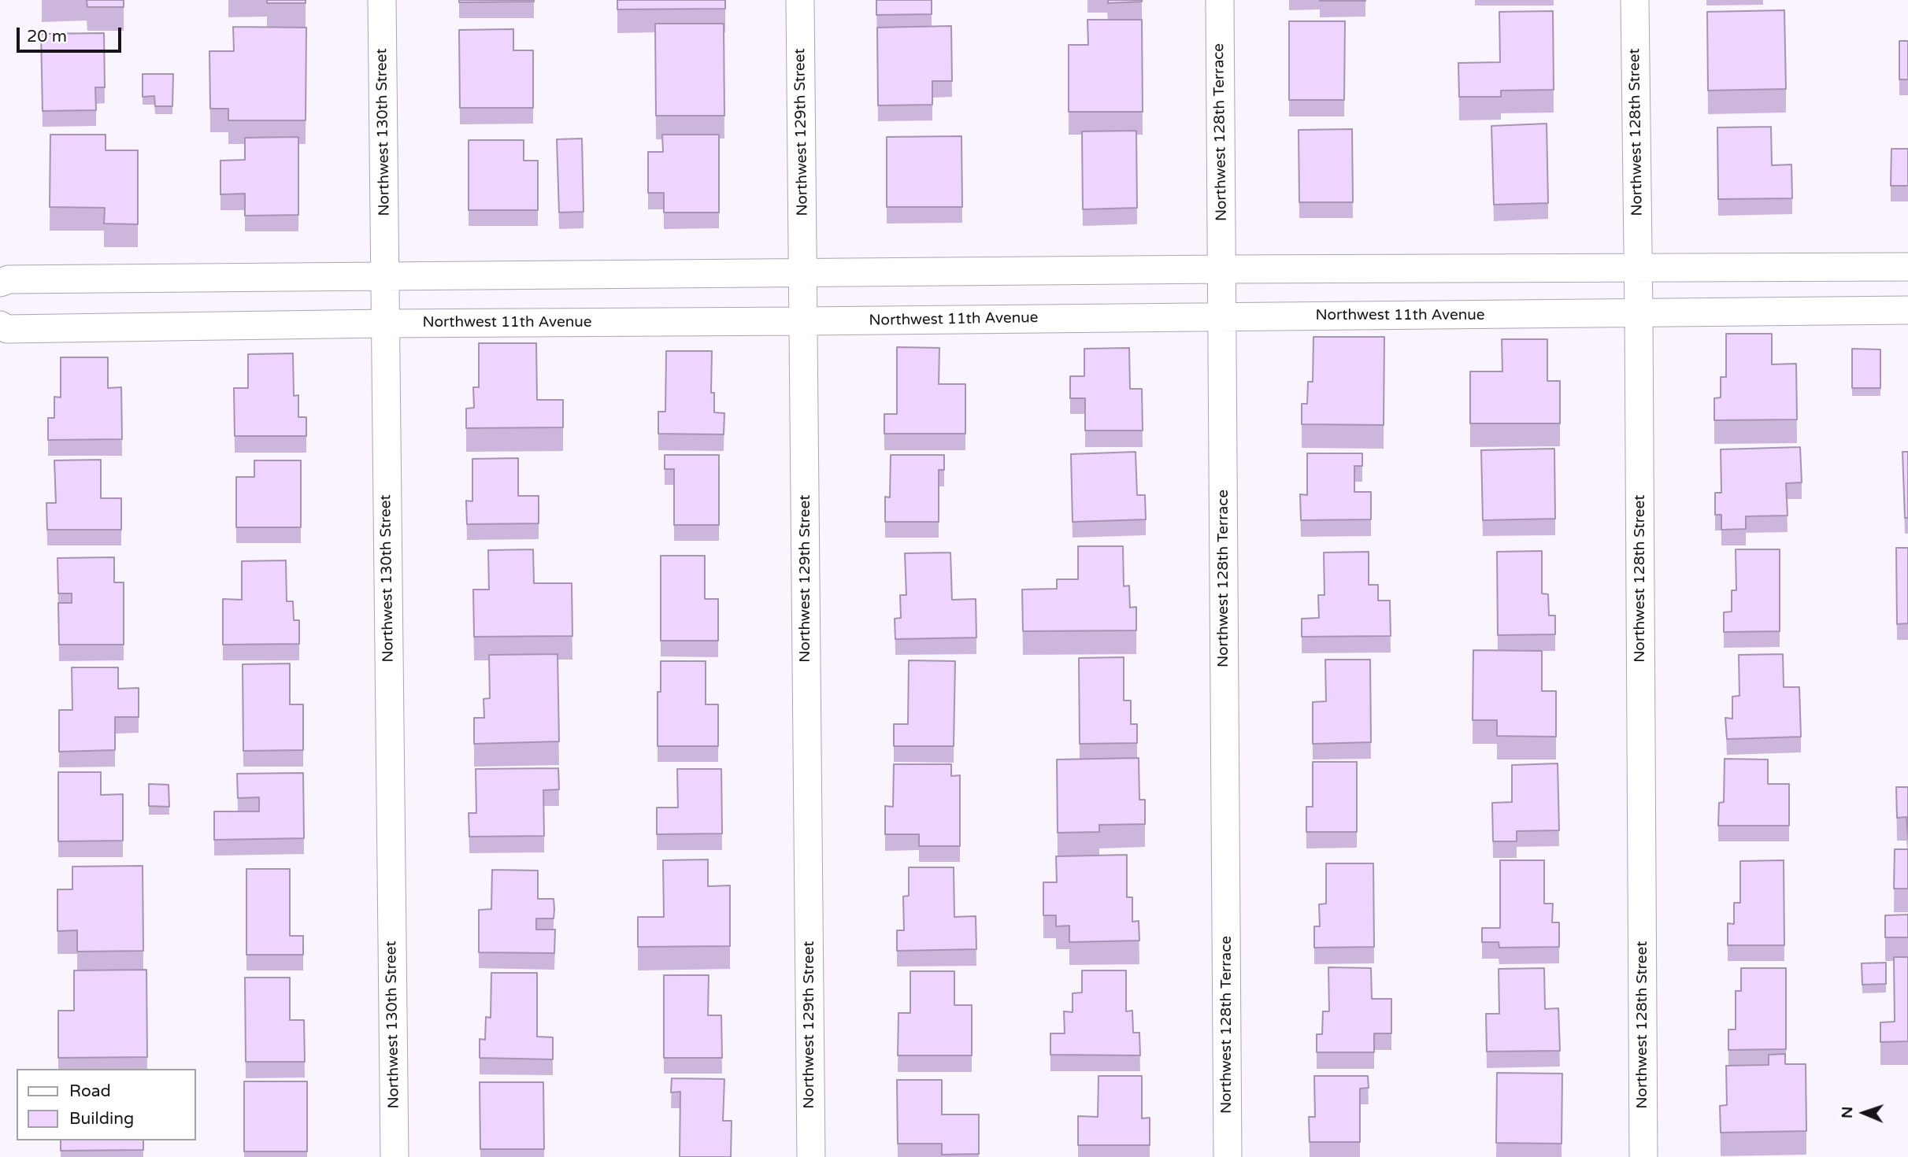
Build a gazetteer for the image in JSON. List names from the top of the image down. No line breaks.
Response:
{"streets":{"street":["Northwest 130th Street","Northwest 129th Street","Northwest 128th Terrace","Northwest 128th Street","Northwest 11th Avenue"]},"crossings":[["Northwest 130th Street","Northwest 11th Avenue"],["Northwest 129th Street","Northwest 11th Avenue"],["Northwest 128th Terrace","Northwest 11th Avenue"],["Northwest 128th Street","Northwest 11th Avenue"]],"legend":["Road","Building"],"scale_bar":"20 m","north":"left"}
